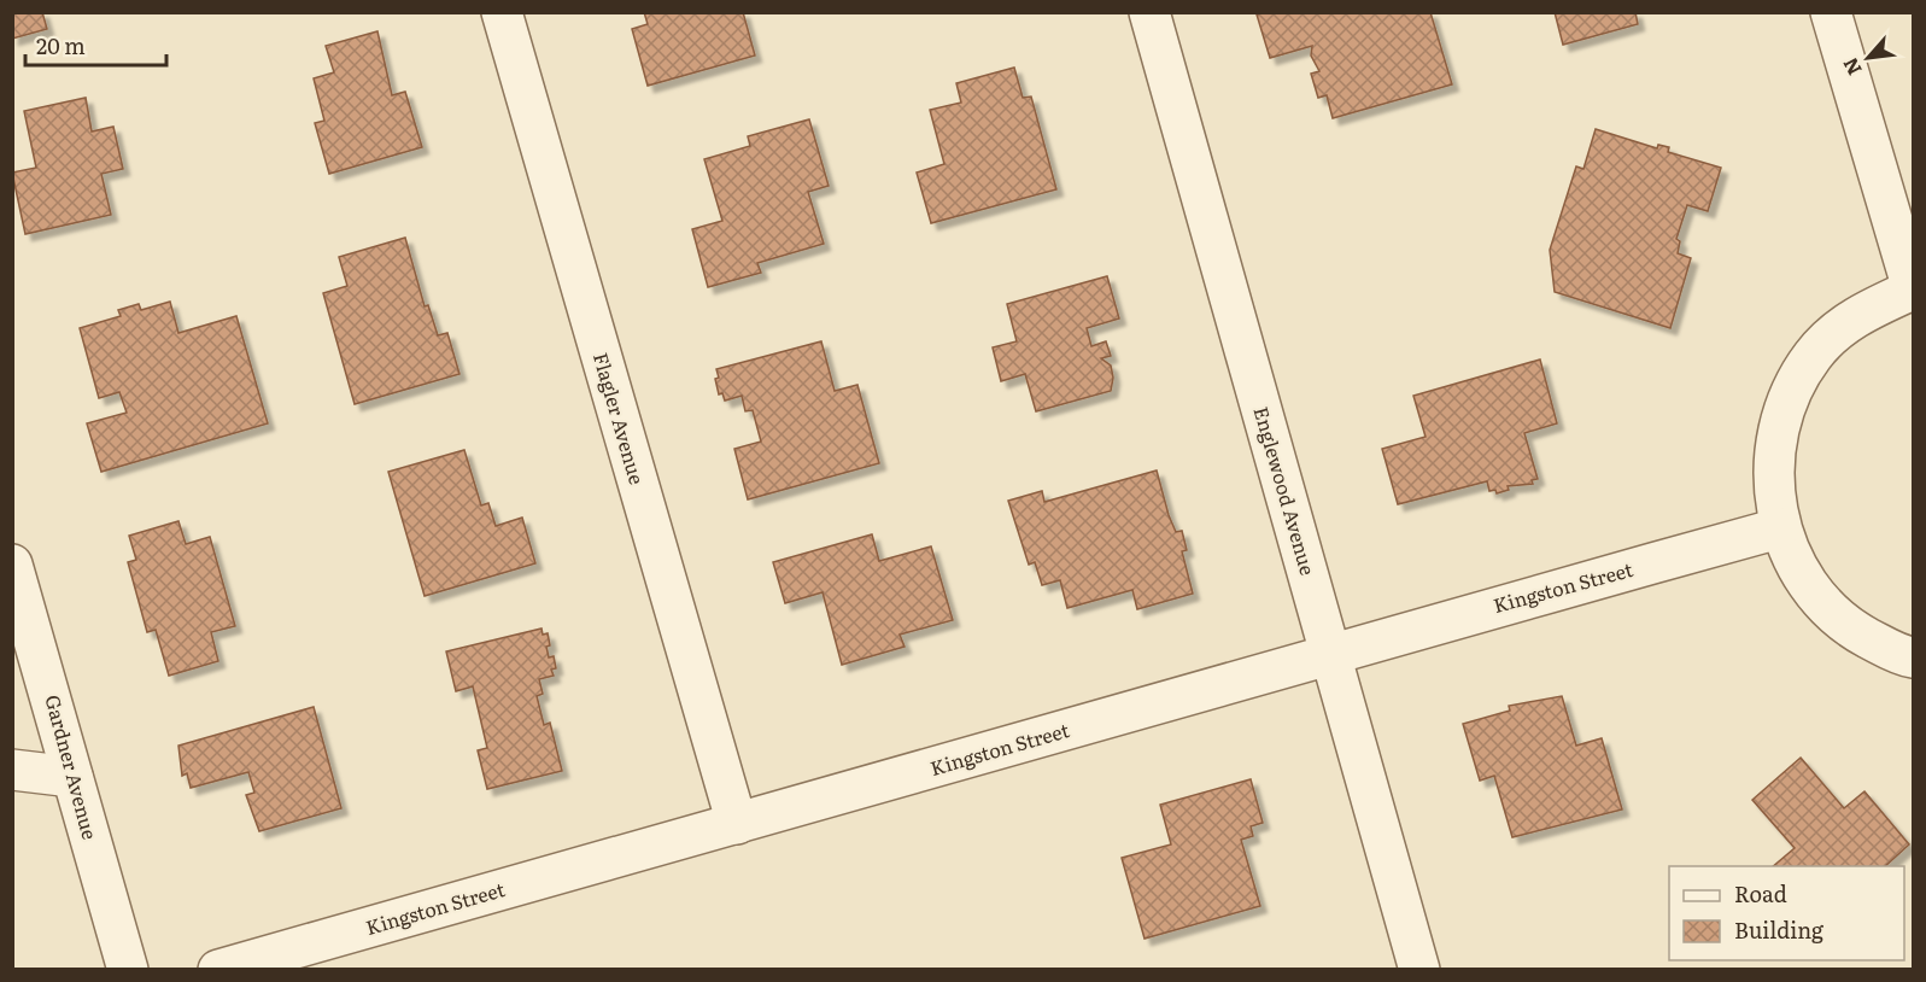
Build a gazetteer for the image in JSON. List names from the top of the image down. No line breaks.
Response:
{"streets":{"street":["Flagler Avenue","Englewood Avenue","Kingston Street","Gardner Avenue"]},"crossings":[["Flagler Avenue","Kingston Street"],["Englewood Avenue","Kingston Street"]],"legend":["Road","Building"],"scale_bar":"20 m","north":"bottom left"}
